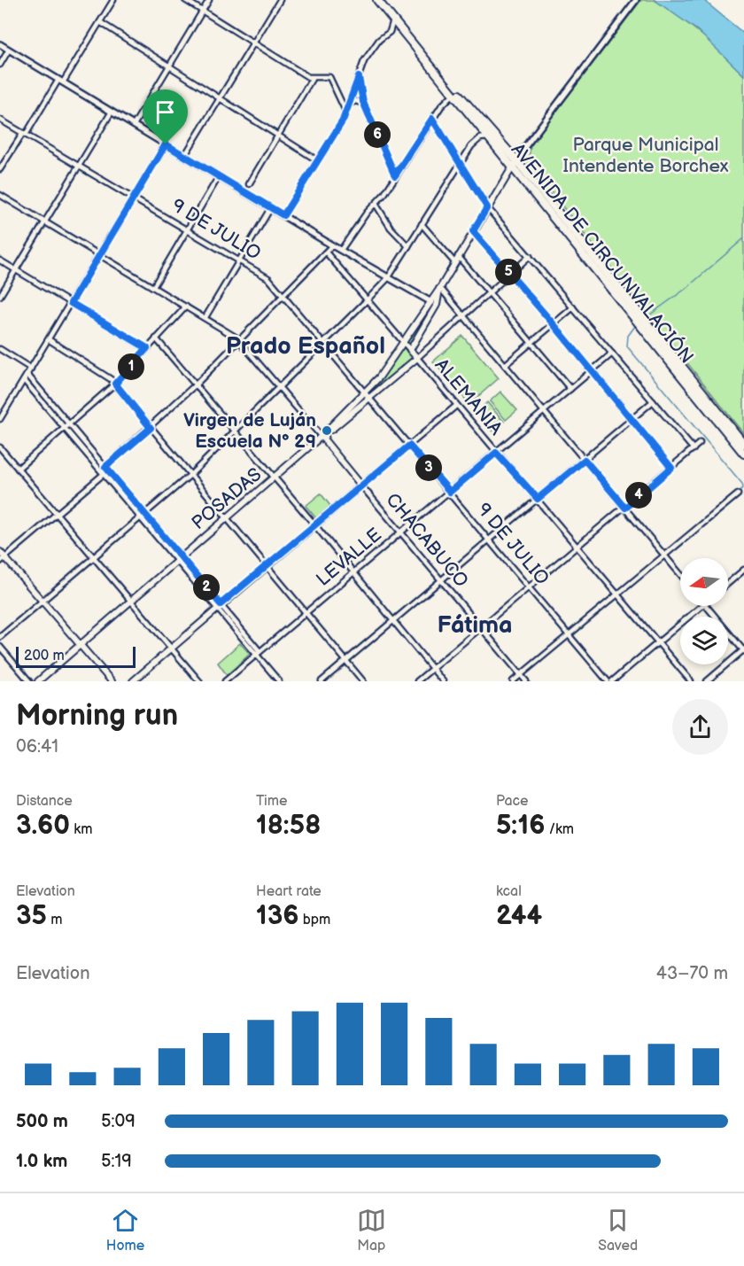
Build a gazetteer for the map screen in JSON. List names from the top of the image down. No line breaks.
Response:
{"streets":{"highway":["AVENIDA DE CIRCUNVALACIÓN"],"main road":["ALEMANIA","POSADAS","CHACABUCO"],"street":["9 DE JULIO","LEVALLE"]},"crossings":[["9 DE JULIO","POSADAS"],["9 DE JULIO","LEVALLE"],["AVENIDA DE CIRCUNVALACIÓN","POSADAS"],["ALEMANIA","POSADAS"],["ALEMANIA","LEVALLE"],["POSADAS","CHACABUCO"],["CHACABUCO","LEVALLE"]],"districts":["Prado Español","Fátima"],"parks":["Parque Municipal Intendente Borchex"],"places":["Virgen de Luján Escuela Nº 29"],"scale_bar":"200 m","north":"left","page":{"pins":["6","5","1","3","4","2"],"scale":"200 m","heading":["Morning run","06:41"],"stats":[["Distance","3.60 km"],["Time","18:58"],["Pace","5:16 /km"],["Elevation","35 m"],["Heart rate","136 bpm"],["kcal","244"]],"chart":["Elevation","43–70 m"],"list":[{"name":"500 m","note":"5:09"},{"name":"1.0 km","note":"5:19"}],"tabs":["Home","Map","Saved"]}}
